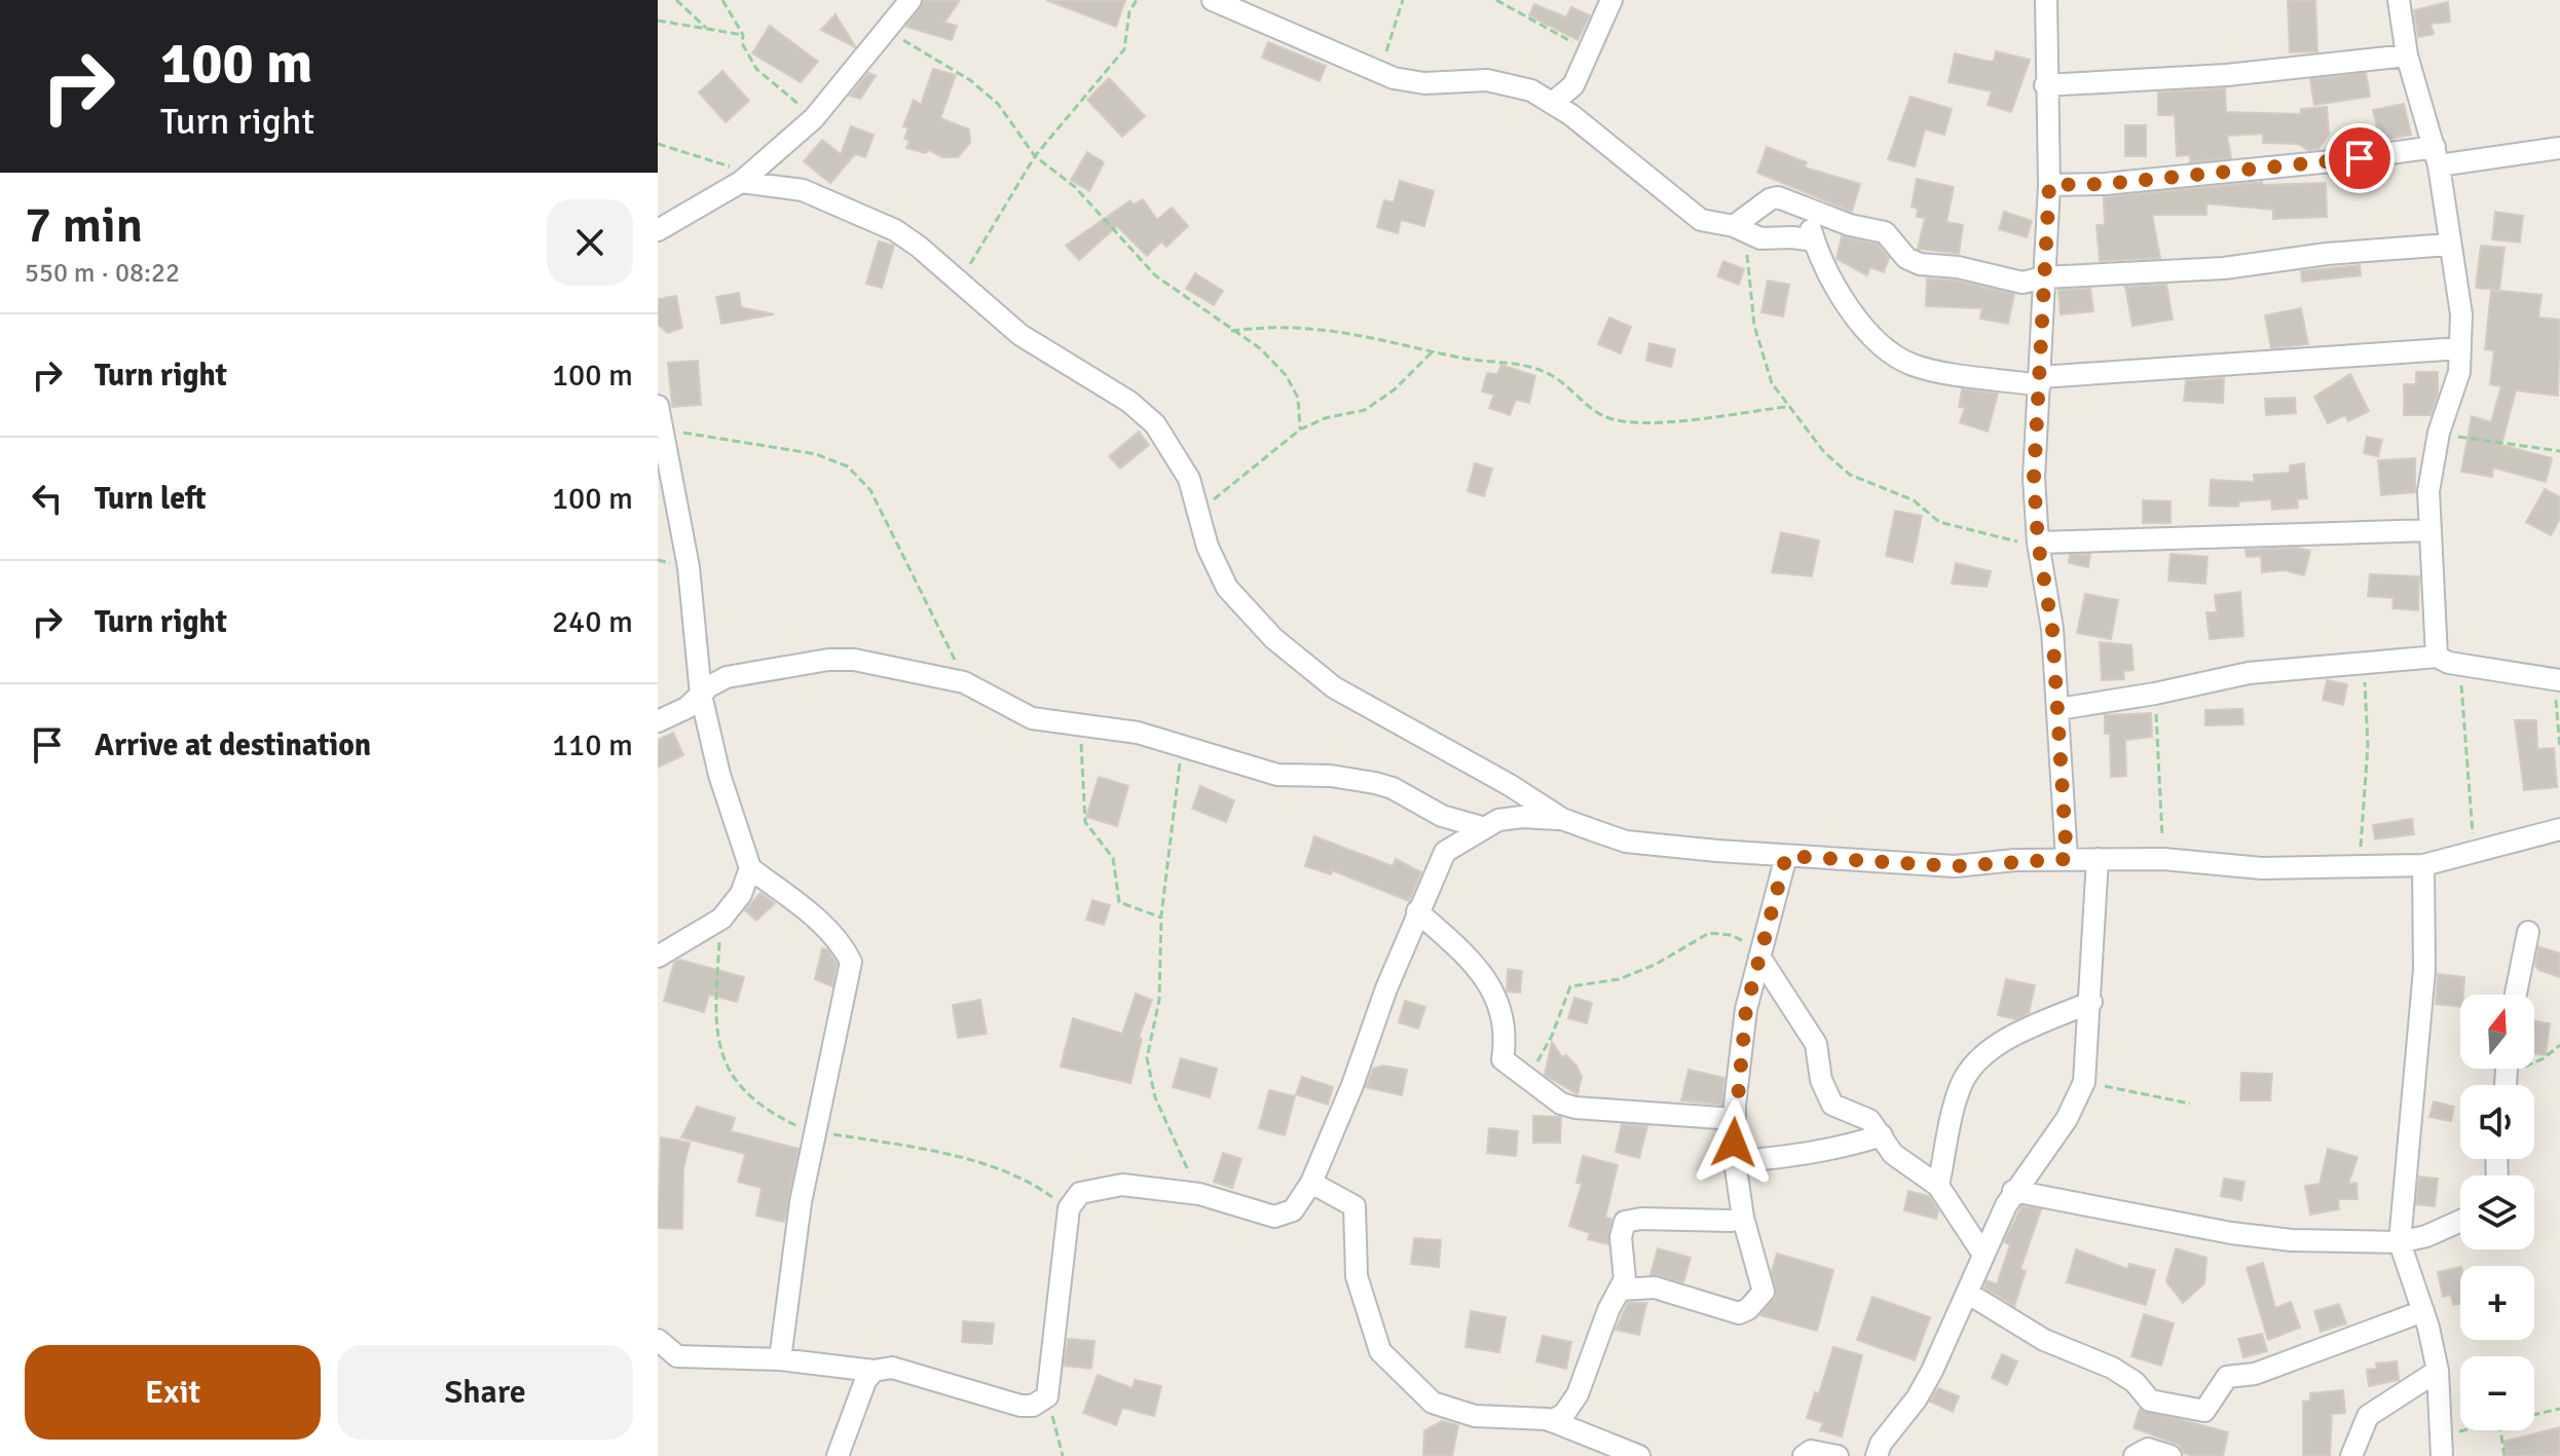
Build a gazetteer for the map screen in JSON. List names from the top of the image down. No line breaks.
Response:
{"north":"top","page":{"turn":["100 m","Turn right"],"heading":["7 min","550 m · 08:22"],"list":[{"name":"Turn right","value":"100 m"},{"name":"Turn left","value":"100 m"},{"name":"Turn right","value":"240 m"},{"name":"Arrive at destination","value":"110 m"}],"map_buttons":["+","−"],"buttons":["Exit","Share"]}}
